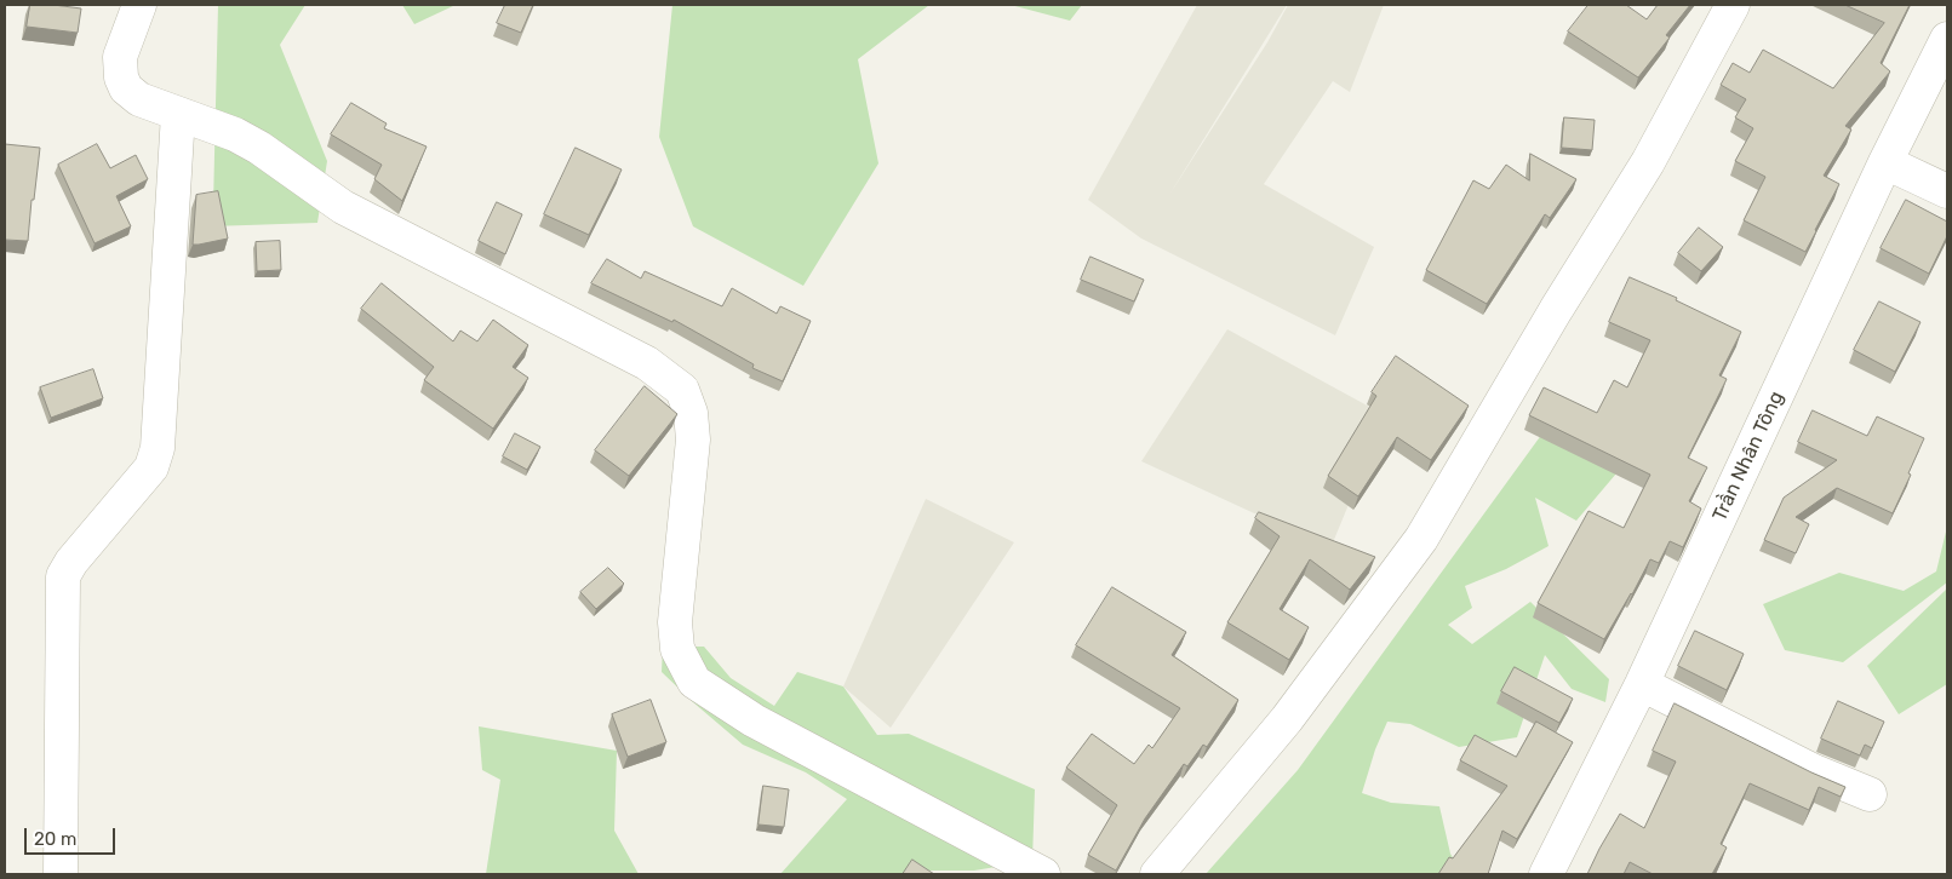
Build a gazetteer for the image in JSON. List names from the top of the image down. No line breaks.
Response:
{"streets":{"street":["Trần Nhân Tông"]},"scale_bar":"20 m"}
